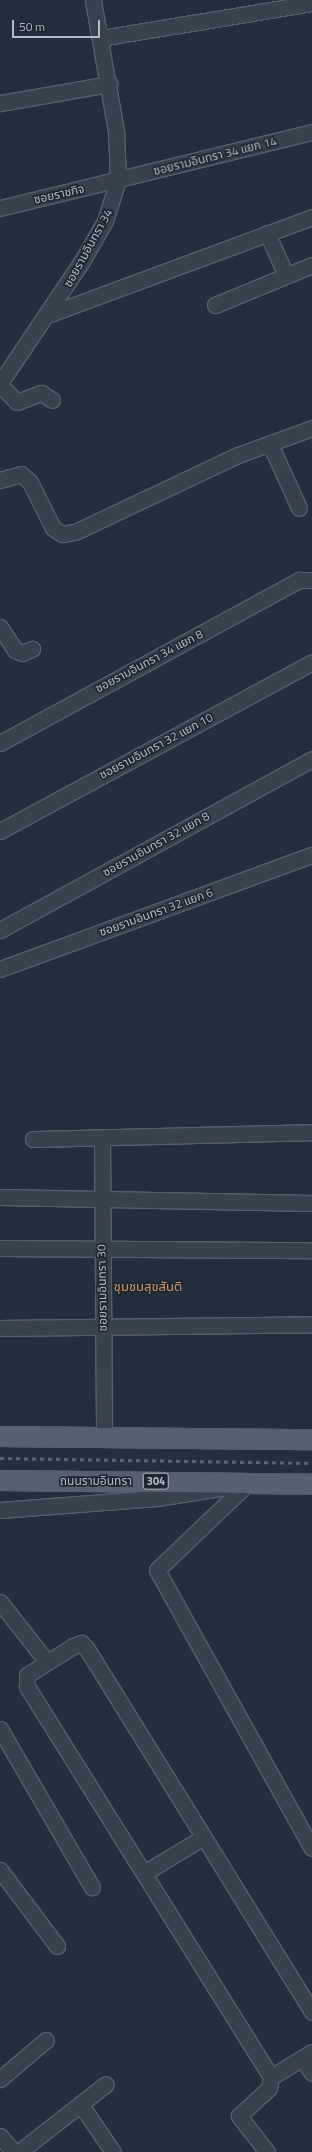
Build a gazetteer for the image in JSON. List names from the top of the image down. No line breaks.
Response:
{"streets":{"main road":["ถนนรามอินทรา","304"],"street":["ซอยรามอินทรา 34 แยก 14","ซอยราชกิจ","ซอยรามอินทรา 34","ซอยรามอินทรา 34 แยก 8","ซอยรามอินทรา 32 แยก 10","ซอยรามอินทรา 32 แยก 8","ซอยรามอินทรา 32 แยก 6","ซอยรามอินทรา 30"]},"crossings":[["ซอยรามอินทรา 34 แยก 14","ซอยราชกิจ"],["ซอยรามอินทรา 34 แยก 14","ซอยรามอินทรา 34"],["ซอยราชกิจ","ซอยรามอินทรา 34"]],"districts":["ชุมชนสุขสันติ"],"scale_bar":"50 m"}
